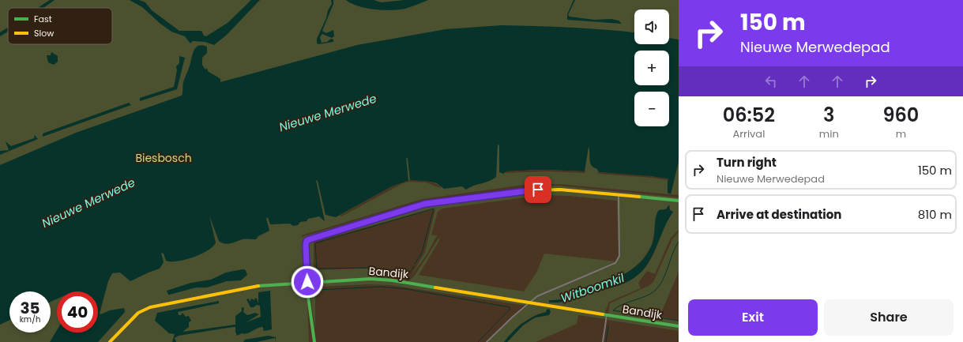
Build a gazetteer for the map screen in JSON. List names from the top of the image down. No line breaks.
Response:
{"streets":{"main road":["Bandijk"]},"water":["Nieuwe Merwede","Witboomkil"],"parks":["Biesbosch"],"legend":["Fast","Slow"],"page":{"turn":["150 m","Nieuwe Merwedepad"],"map_buttons":["+","−"],"eta":["06:52","Arrival","3","min","960","m"],"list":[{"name":"Turn right","note":"Nieuwe Merwedepad","value":"150 m"},{"name":"Arrive at destination","value":"810 m"}],"speed":"35 km/h","limit":"40","buttons":["Exit","Share"]}}
